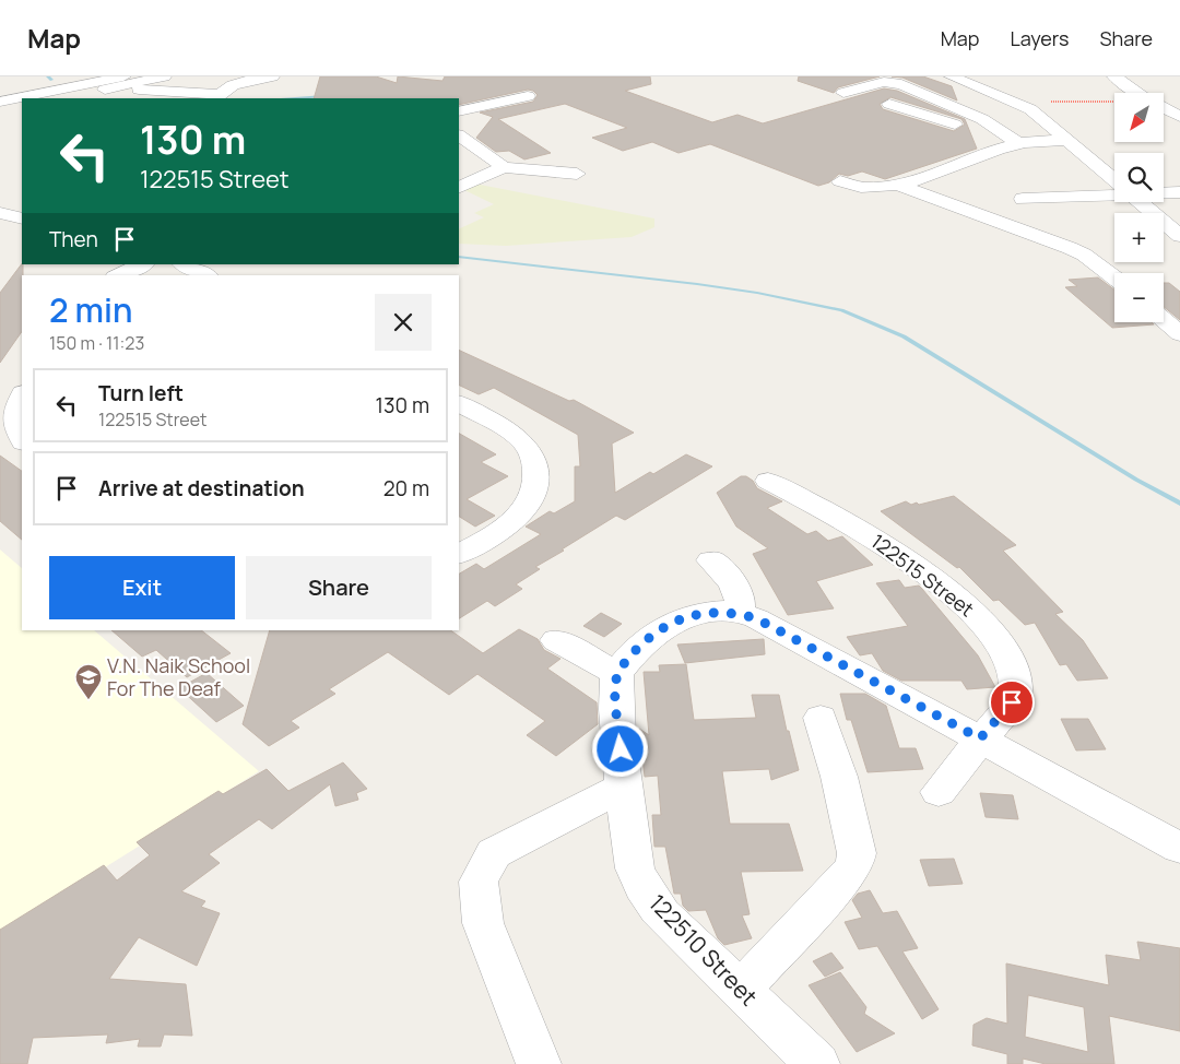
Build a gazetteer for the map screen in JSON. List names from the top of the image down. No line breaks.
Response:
{"streets":{"street":["122515 Street","122510 Street"]},"places":{"school or university":["V.N. Naik School For The Deaf"]},"north":"bottom left","page":{"header":"Map","nav":["Map","Layers","Share"],"map_buttons":["+","−"],"turn":["130 m","122515 Street"],"then":"Then","heading":["2 min","150 m · 11:23"],"list":[{"name":"Turn left","note":"122515 Street","value":"130 m"},{"name":"Arrive at destination","value":"20 m"}],"buttons":["Exit","Share"]}}
